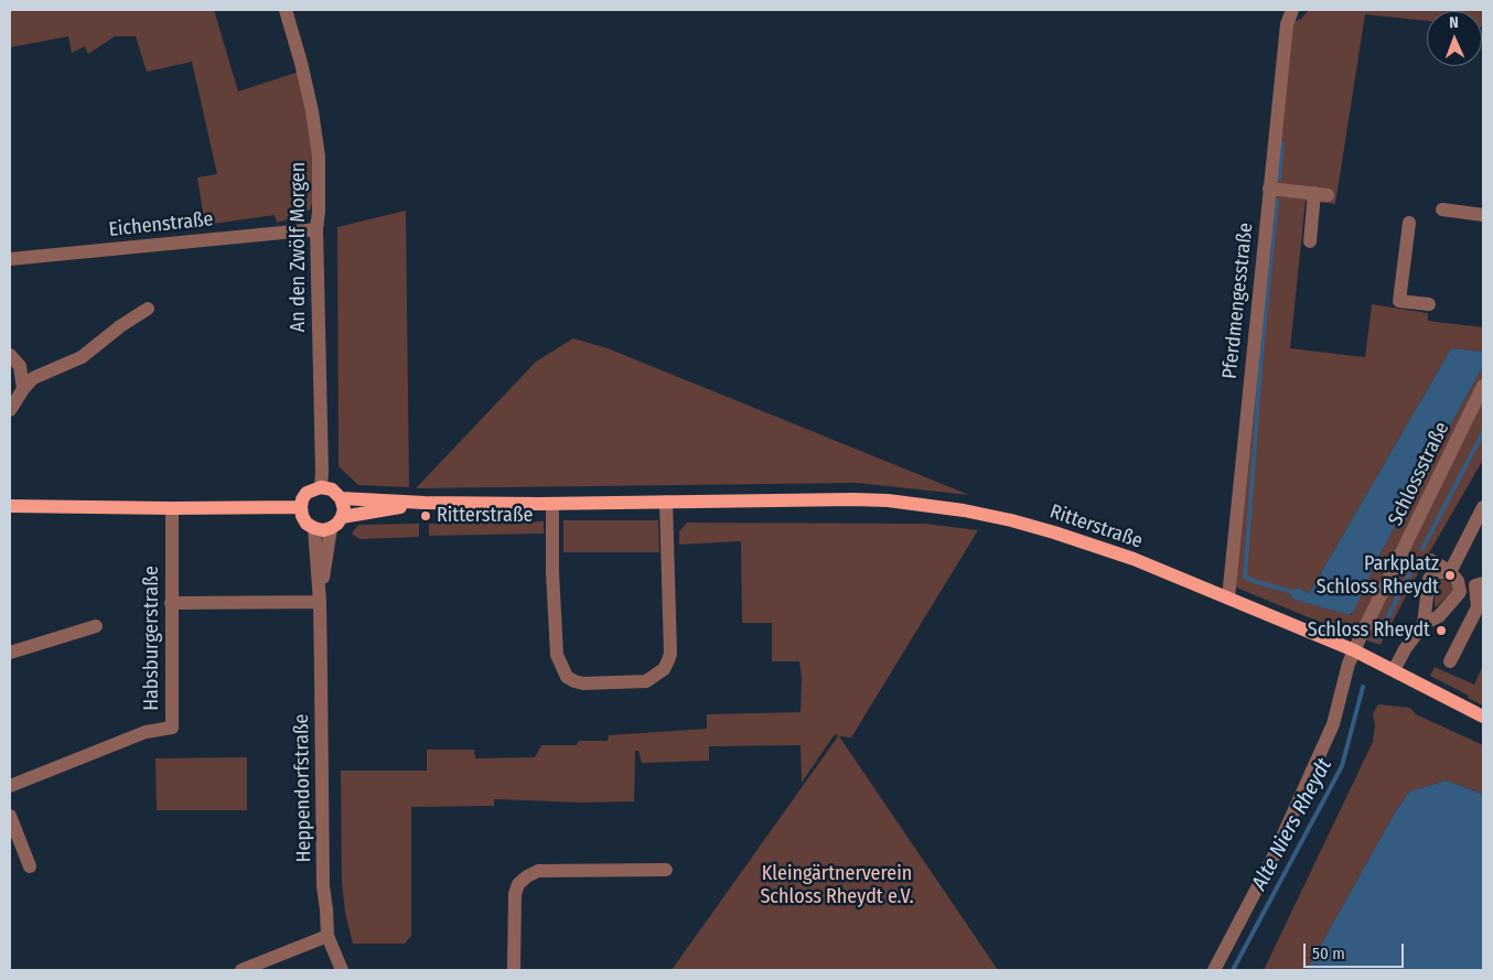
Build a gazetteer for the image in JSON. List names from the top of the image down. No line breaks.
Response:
{"streets":{"main road":["Ritterstraße"],"street":["Eichenstraße","An den Zwölf Morgen","Pferdmengesstraße","Schlossstraße","Habsburgerstraße","Heppendorfstraße"]},"crossings":[["Eichenstraße","An den Zwölf Morgen"],["An den Zwölf Morgen","Ritterstraße"],["An den Zwölf Morgen","Heppendorfstraße"],["Pferdmengesstraße","Ritterstraße"],["Schlossstraße","Ritterstraße"],["Ritterstraße","Heppendorfstraße"]],"water":["Alte Niers Rheydt"],"parks":["Kleingärtnerverein Schloss Rheydt e.V."],"places":["Ritterstraße","Parkplatz Schloss Rheydt","Schloss Rheydt"],"scale_bar":"50 m","north":"top"}
